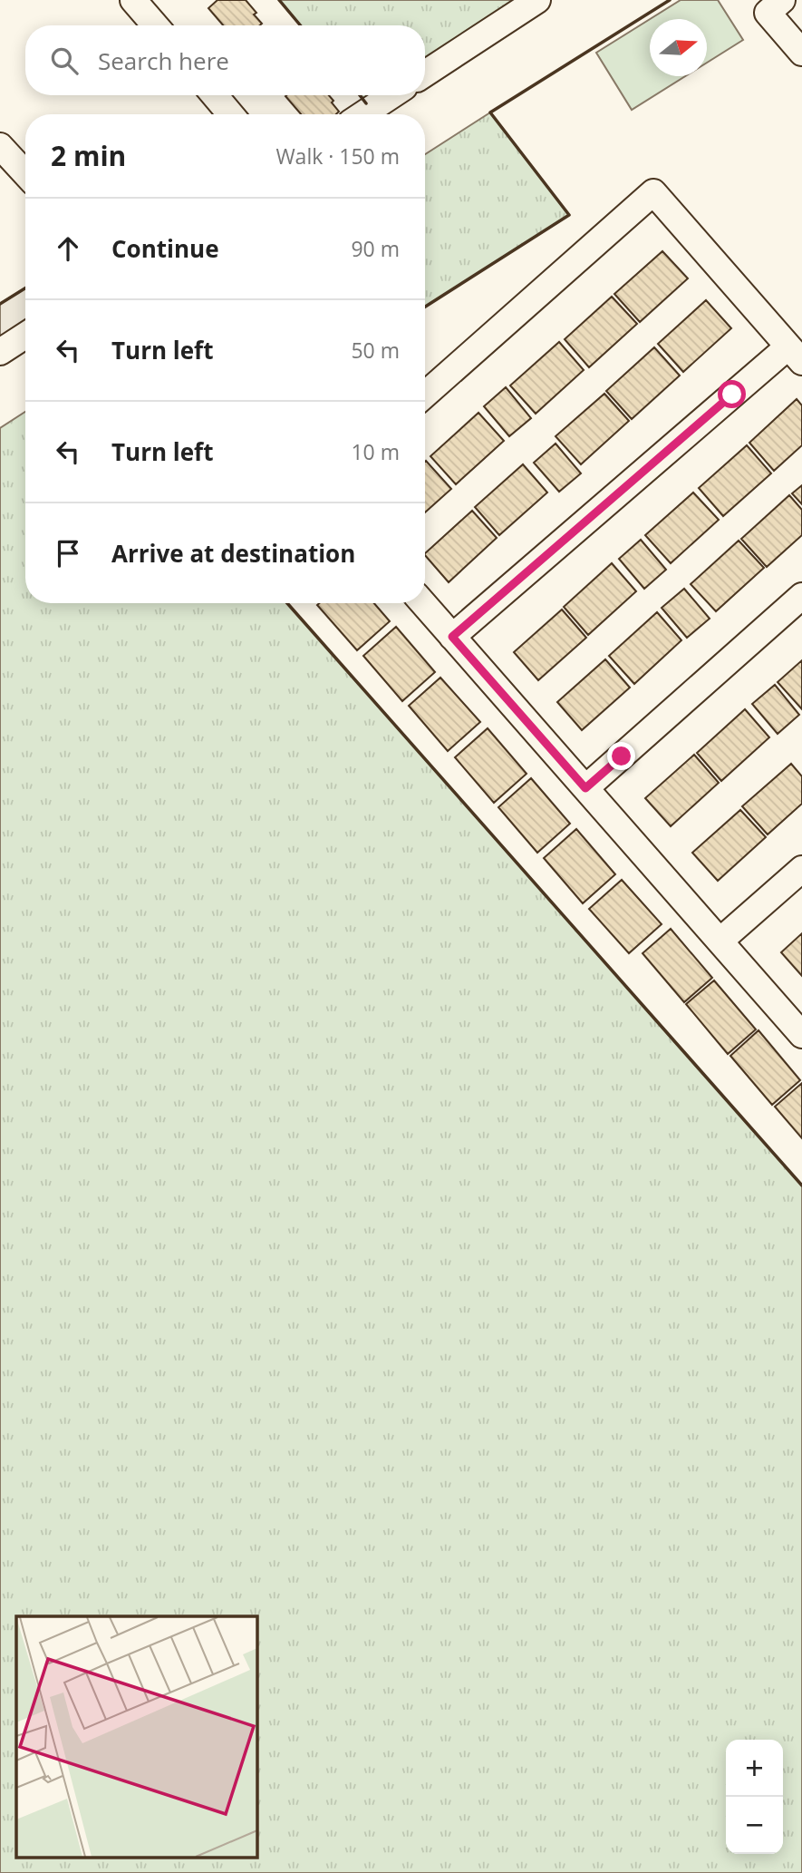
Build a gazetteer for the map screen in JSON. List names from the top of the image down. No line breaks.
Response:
{"north":"right","page":{"search":"Search here","heading":["2 min","Walk · 150 m"],"list":[["Continue","90 m"],["Turn left","50 m"],["Turn left","10 m"],"Arrive at destination"],"map_buttons":["+","−"]}}
